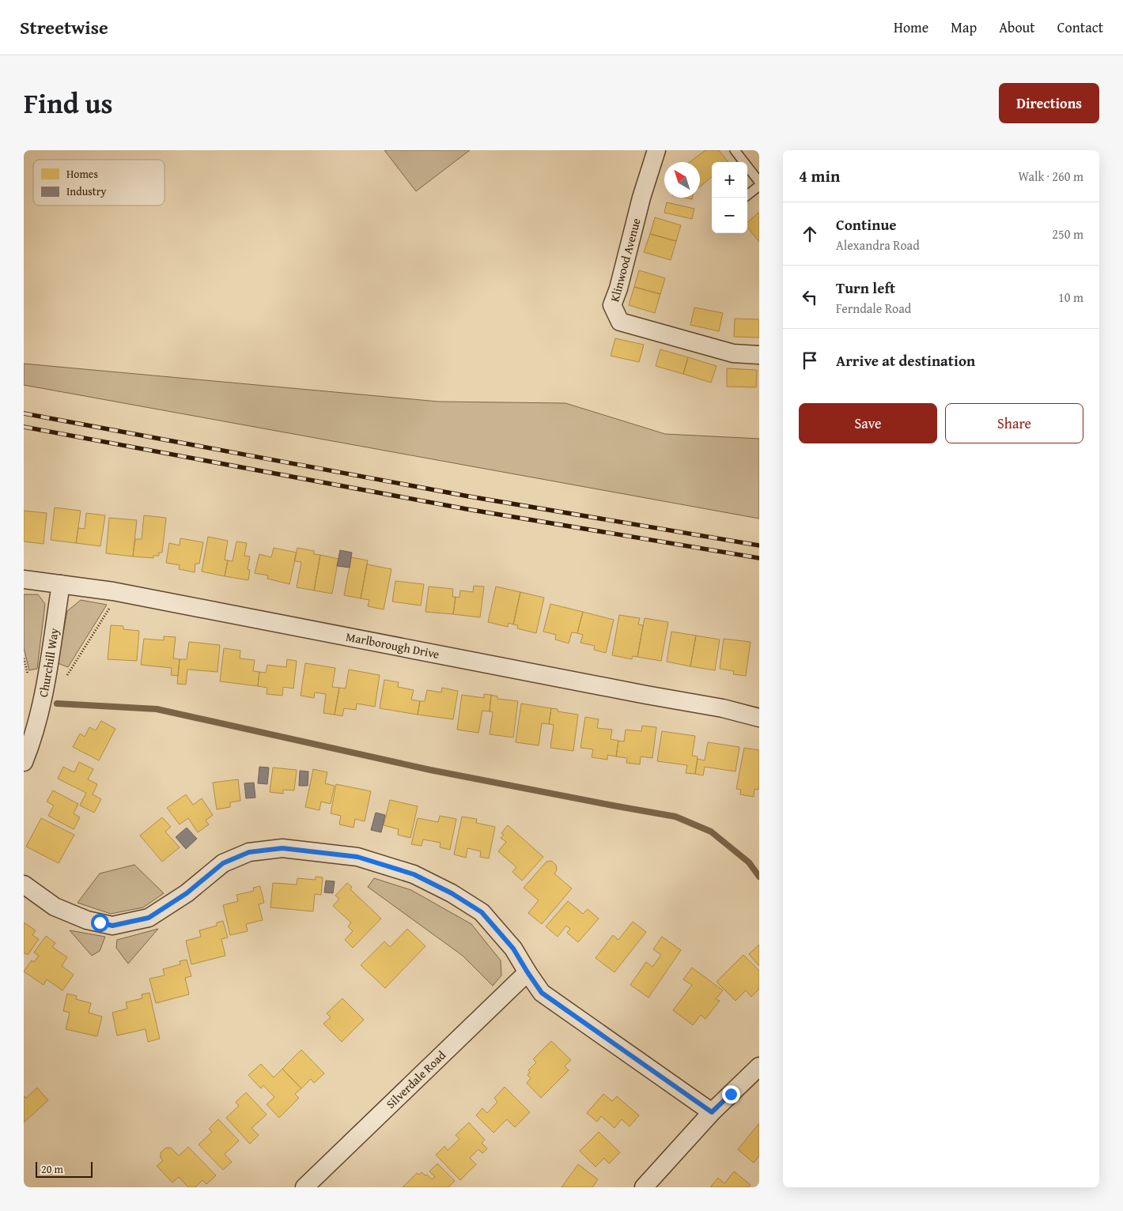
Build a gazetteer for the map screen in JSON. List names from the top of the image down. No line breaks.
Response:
{"streets":{"street":["Klinwood Avenue","Marlborough Drive","Churchill Way","Silverdale Road"]},"crossings":[["Marlborough Drive","Churchill Way"]],"legend":["Homes","Industry"],"scale_bar":"20 m","north":"top left","page":{"header":"Streetwise","nav":["Home","Map","About","Contact"],"title":"Find us","buttons":["Directions",["Save","Share"]],"heading":["4 min","Walk · 260 m"],"map_buttons":["+","−"],"list":[["Continue","Alexandra Road","250 m"],["Turn left","Ferndale Road","10 m"],"Arrive at destination"],"scale":"20 m"}}
